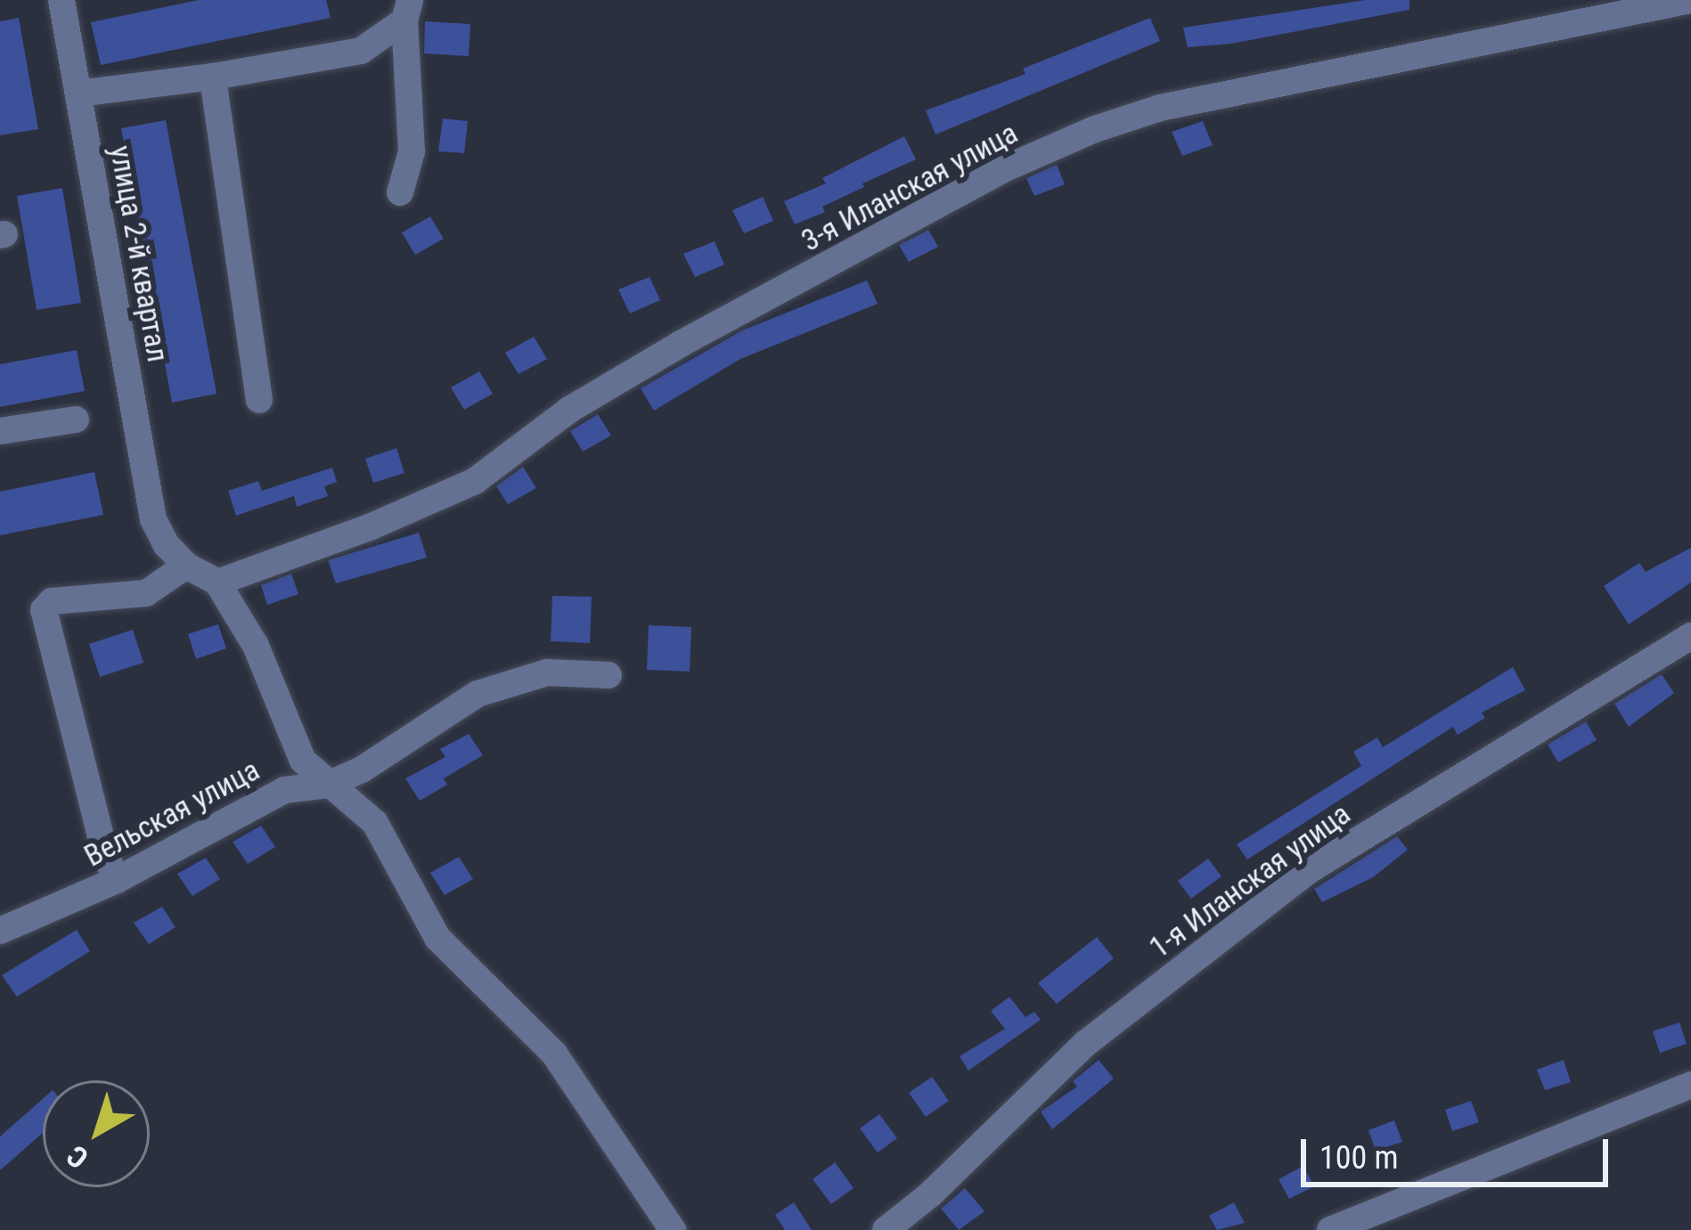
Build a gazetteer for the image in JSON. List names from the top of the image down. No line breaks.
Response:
{"streets":{"street":["3-я Иланская улица","улица 2-й квартал","Вельская улица","1-я Иланская улица"]},"scale_bar":"100 m","north":"bottom left"}
